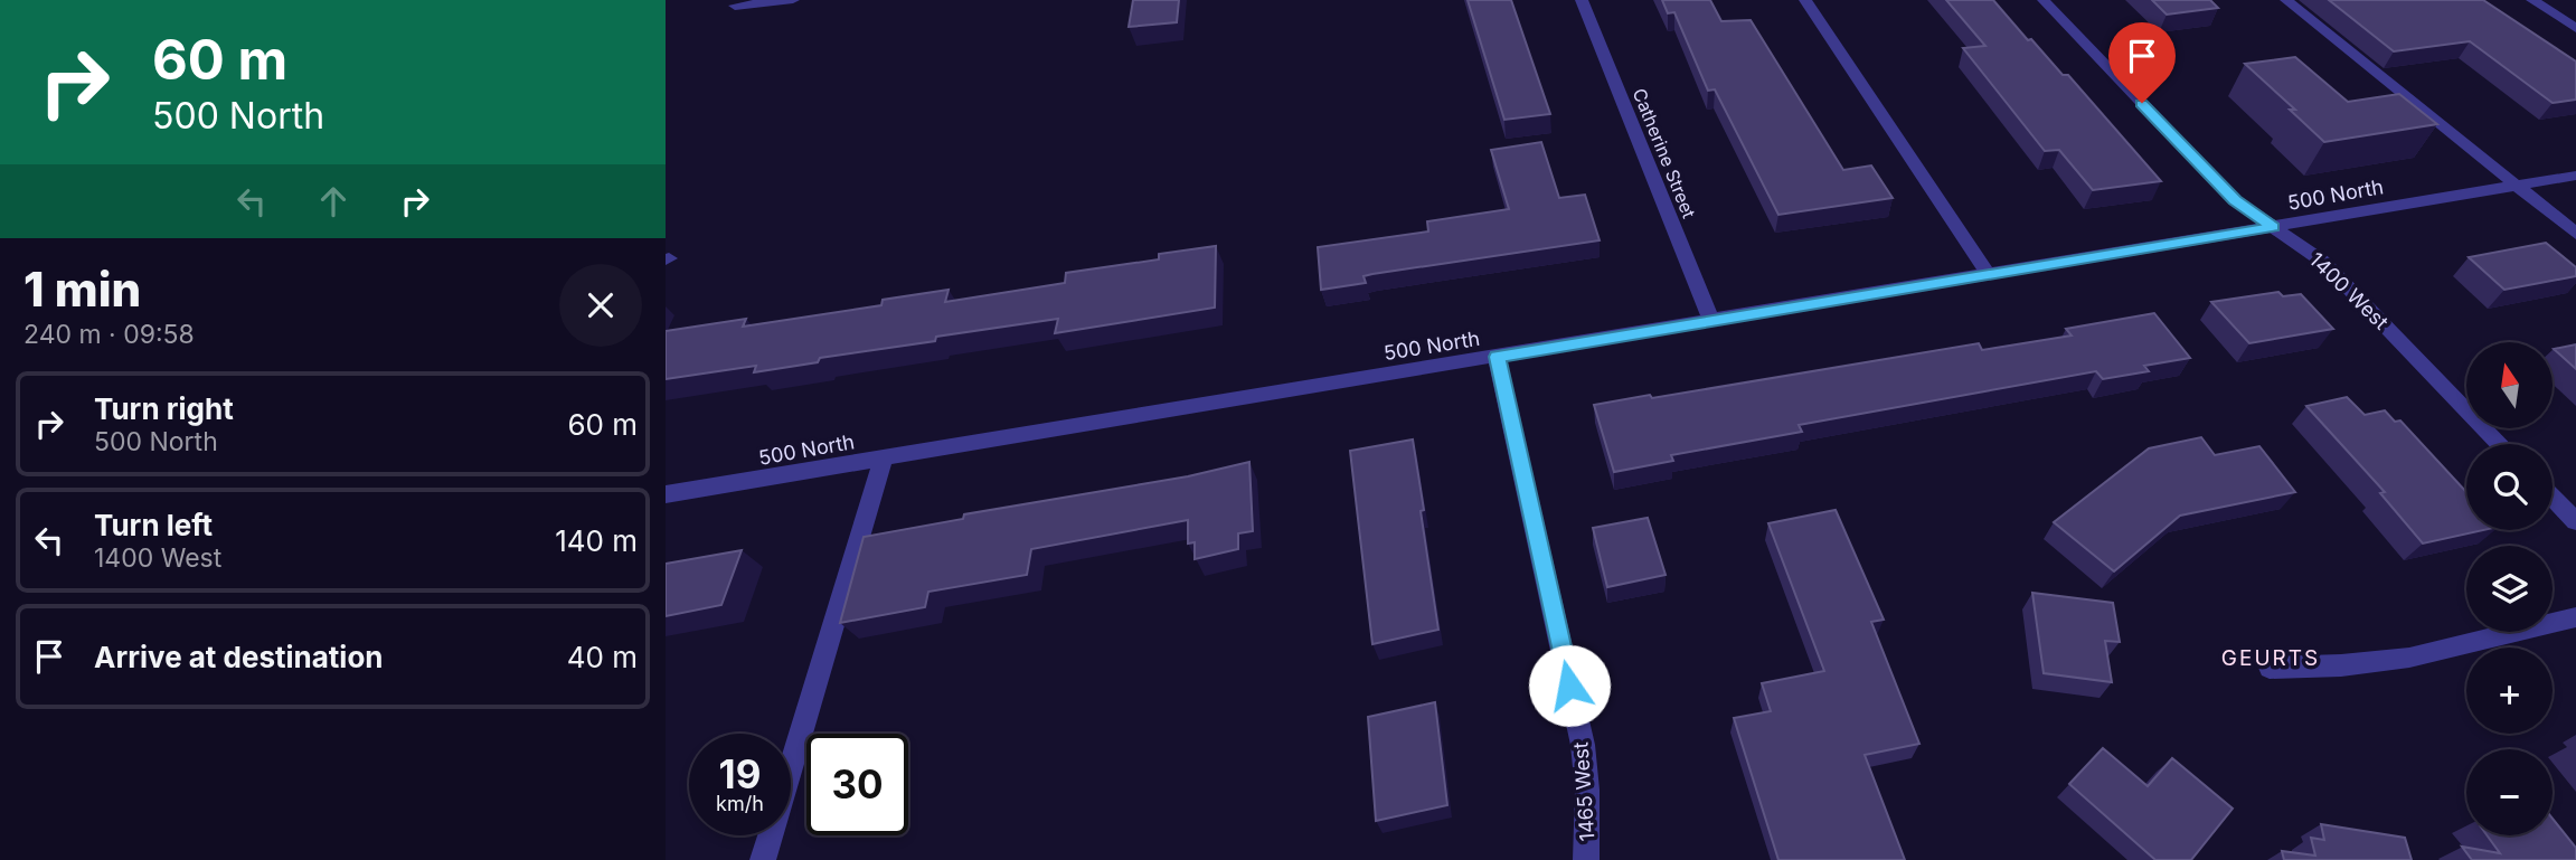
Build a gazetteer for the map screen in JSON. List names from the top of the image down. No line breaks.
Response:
{"streets":{"street":["Catherine Street","500 North","1400 West","1465 West"]},"crossings":[["Catherine Street","500 North"],["500 North","1400 West"],["500 North","1465 West"]],"districts":["GEURTS"],"north":"top","page":{"turn":["60 m","500 North"],"heading":["1 min","240 m · 09:58"],"map_buttons":["+","−"],"list":[{"name":"Turn right","note":"500 North","value":"60 m"},{"name":"Turn left","note":"1400 West","value":"140 m"},{"name":"Arrive at destination","value":"40 m"}],"speed":"19 km/h","limit":"30"}}
